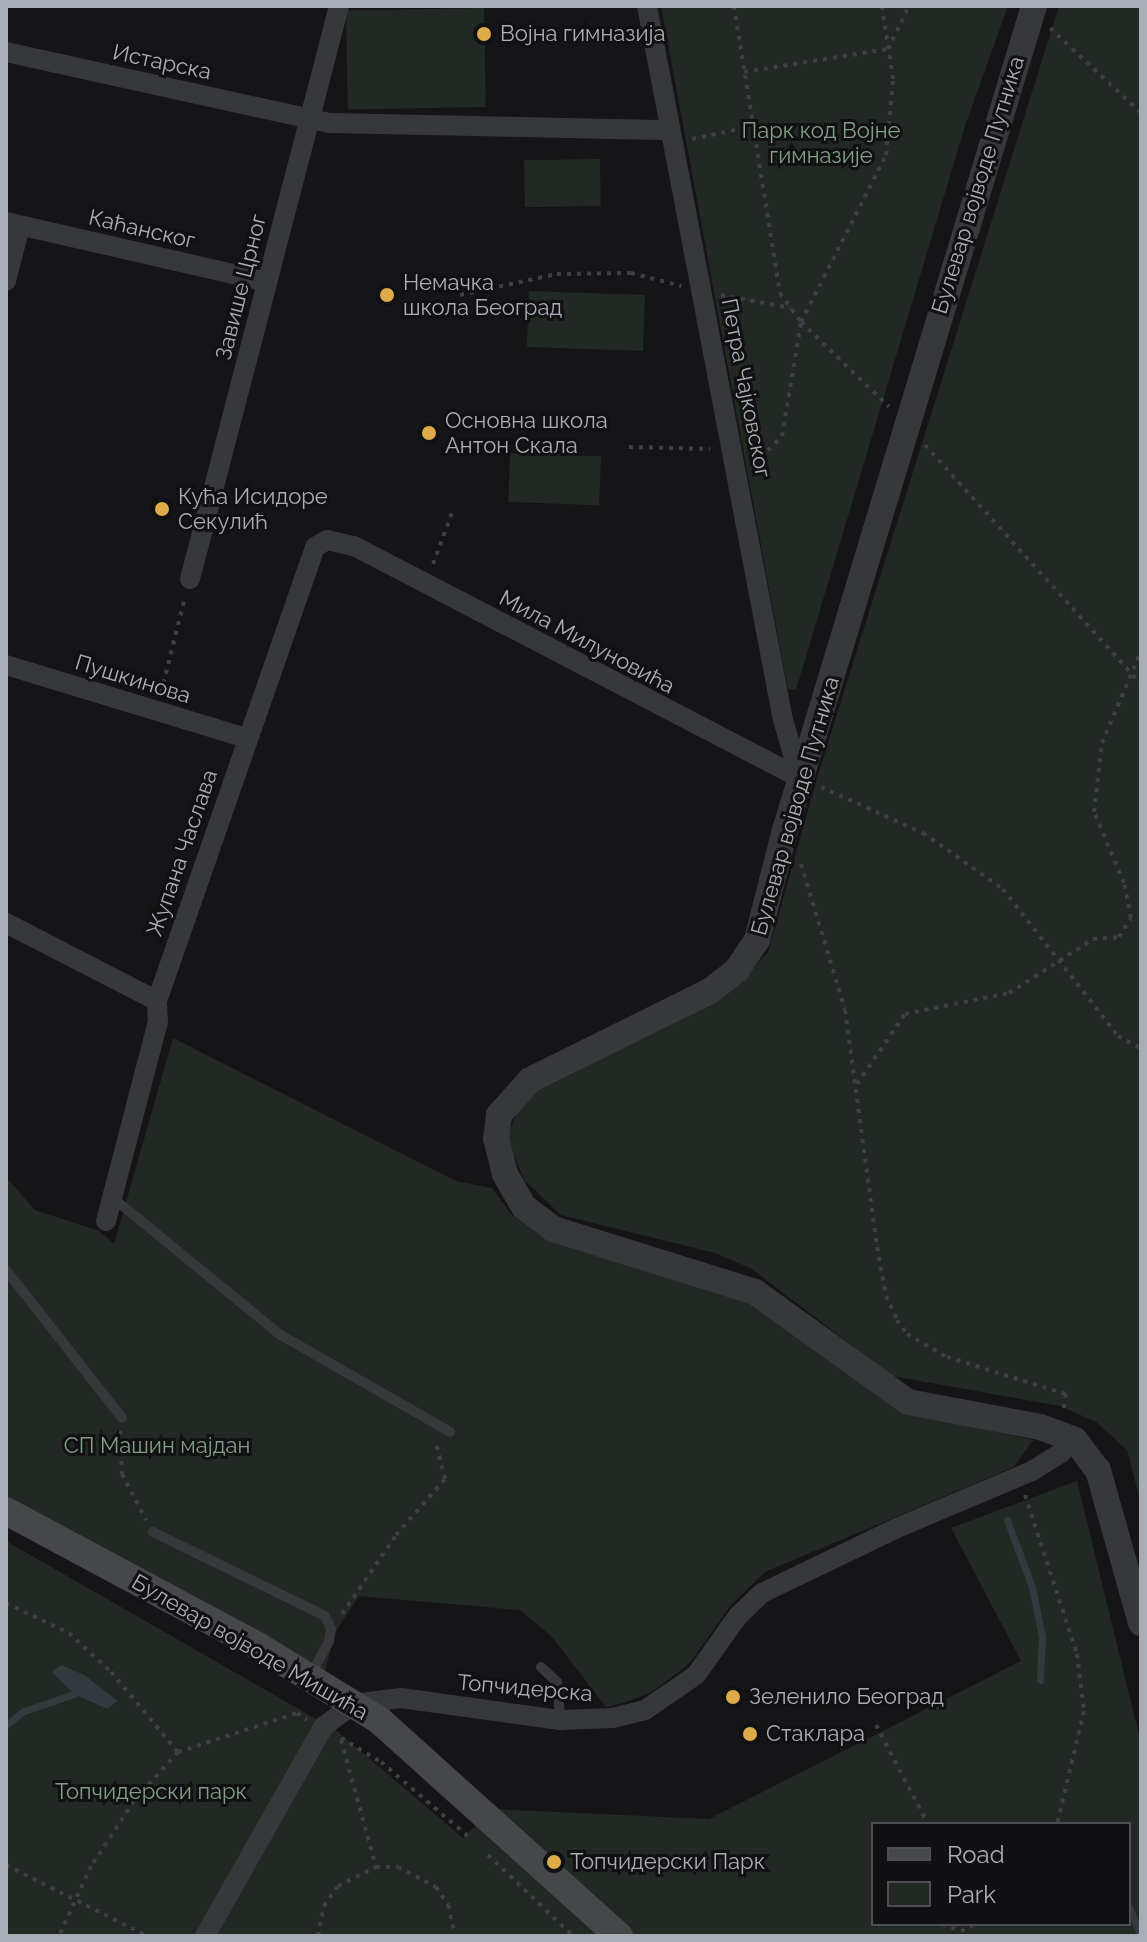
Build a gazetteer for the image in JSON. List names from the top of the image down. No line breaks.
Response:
{"streets":{"main road":["Булевар војводе Мишића"],"street":["Истарска","Булевар војводе Путника","Каћанског","Завише Црног","Петра Чајковског","Мила Милуновића","Пушкинова","Жупана Часлава","Топчидерска"]},"crossings":[["Истарска","Завише Црног"],["Истарска","Петра Чајковског"],["Булевар војводе Путника","Петра Чајковског"],["Булевар војводе Путника","Мила Милуновића"],["Булевар војводе Путника","Топчидерска"],["Каћанског","Завише Црног"],["Петра Чајковског","Мила Милуновића"],["Мила Милуновића","Жупана Часлава"],["Пушкинова","Жупана Часлава"],["Булевар војводе Мишића","Топчидерска"]],"parks":["Парк код Војне гимназије","СП Машин мајдан","Топчидерски парк"],"places":["Војна гимназија","Немачка школа Београд","Основна школа Антон Скала","Кућа Исидоре Секулић","Зеленило Београд","Стаклара","Топчидерски Парк"],"legend":["Road","Park"]}
